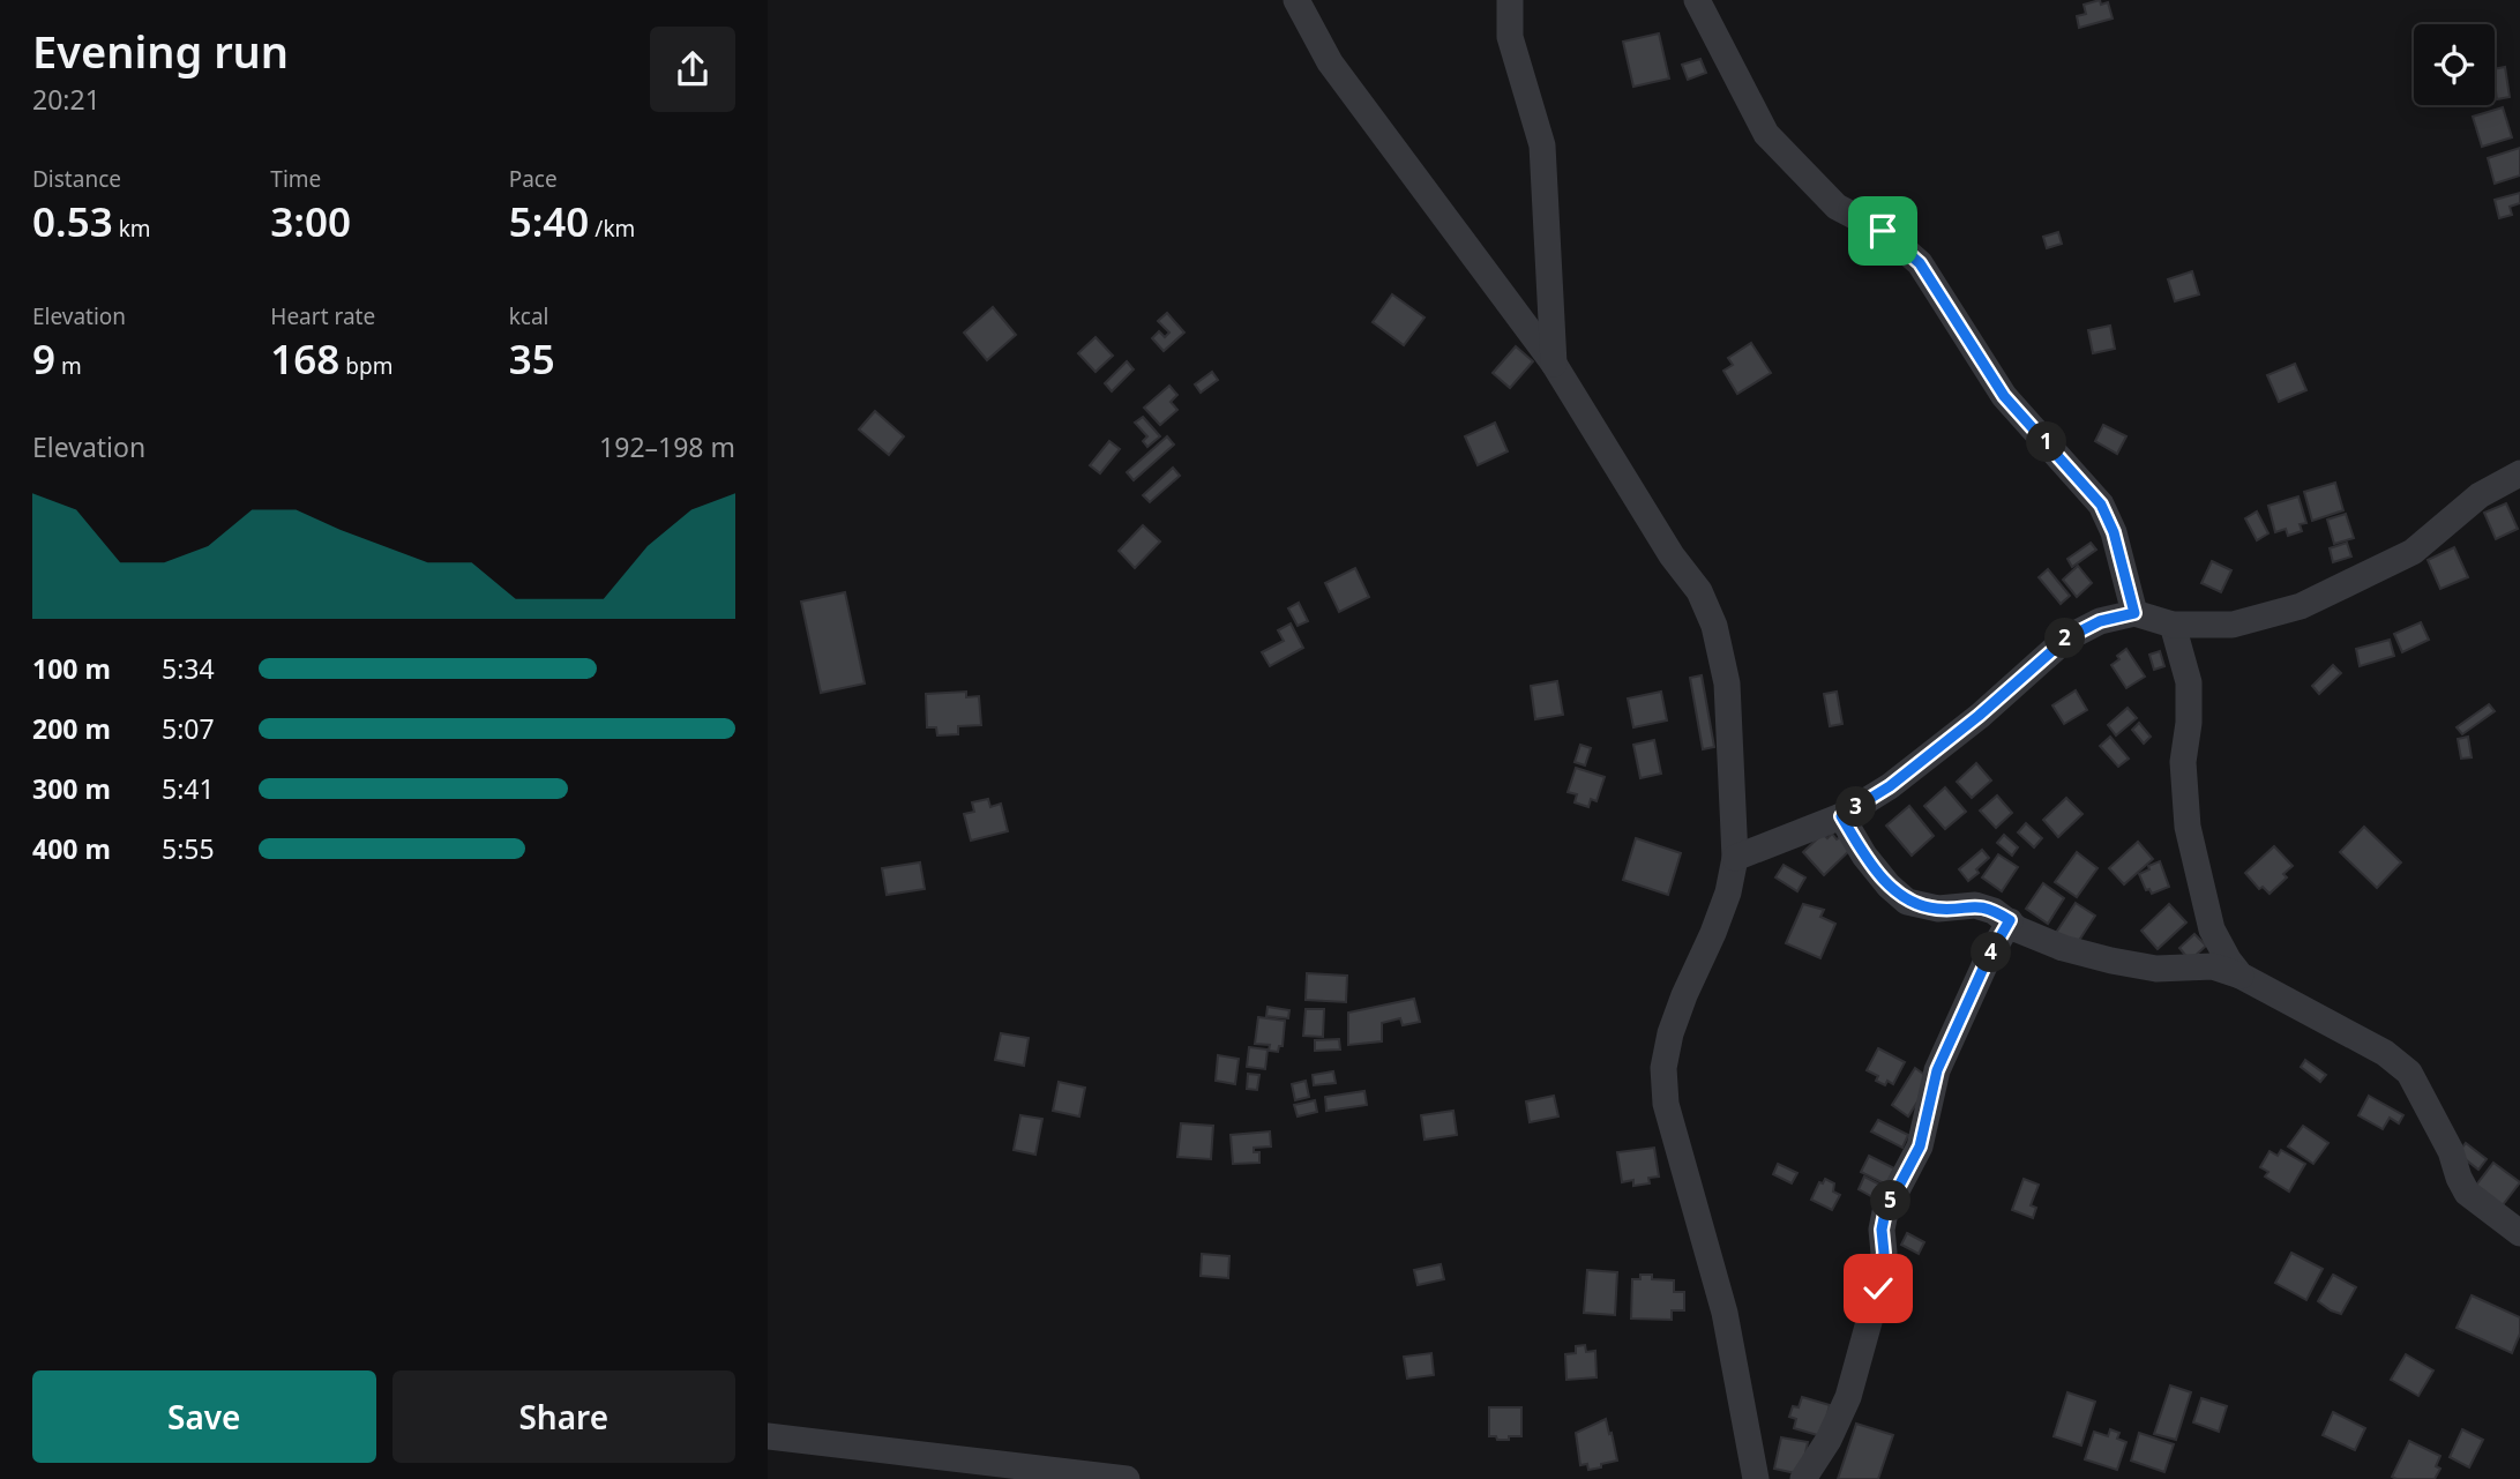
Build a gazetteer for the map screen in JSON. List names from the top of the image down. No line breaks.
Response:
{"page":{"heading":["Evening run","20:21"],"stats":[["Distance","0.53 km"],["Time","3:00"],["Pace","5:40 /km"],["Elevation","9 m"],["Heart rate","168 bpm"],["kcal","35"]],"chart":["Elevation","192–198 m"],"pins":["1","2","3","4","5"],"list":[{"name":"100 m","note":"5:34"},{"name":"200 m","note":"5:07"},{"name":"300 m","note":"5:41"},{"name":"400 m","note":"5:55"}],"buttons":["Save","Share"]}}
